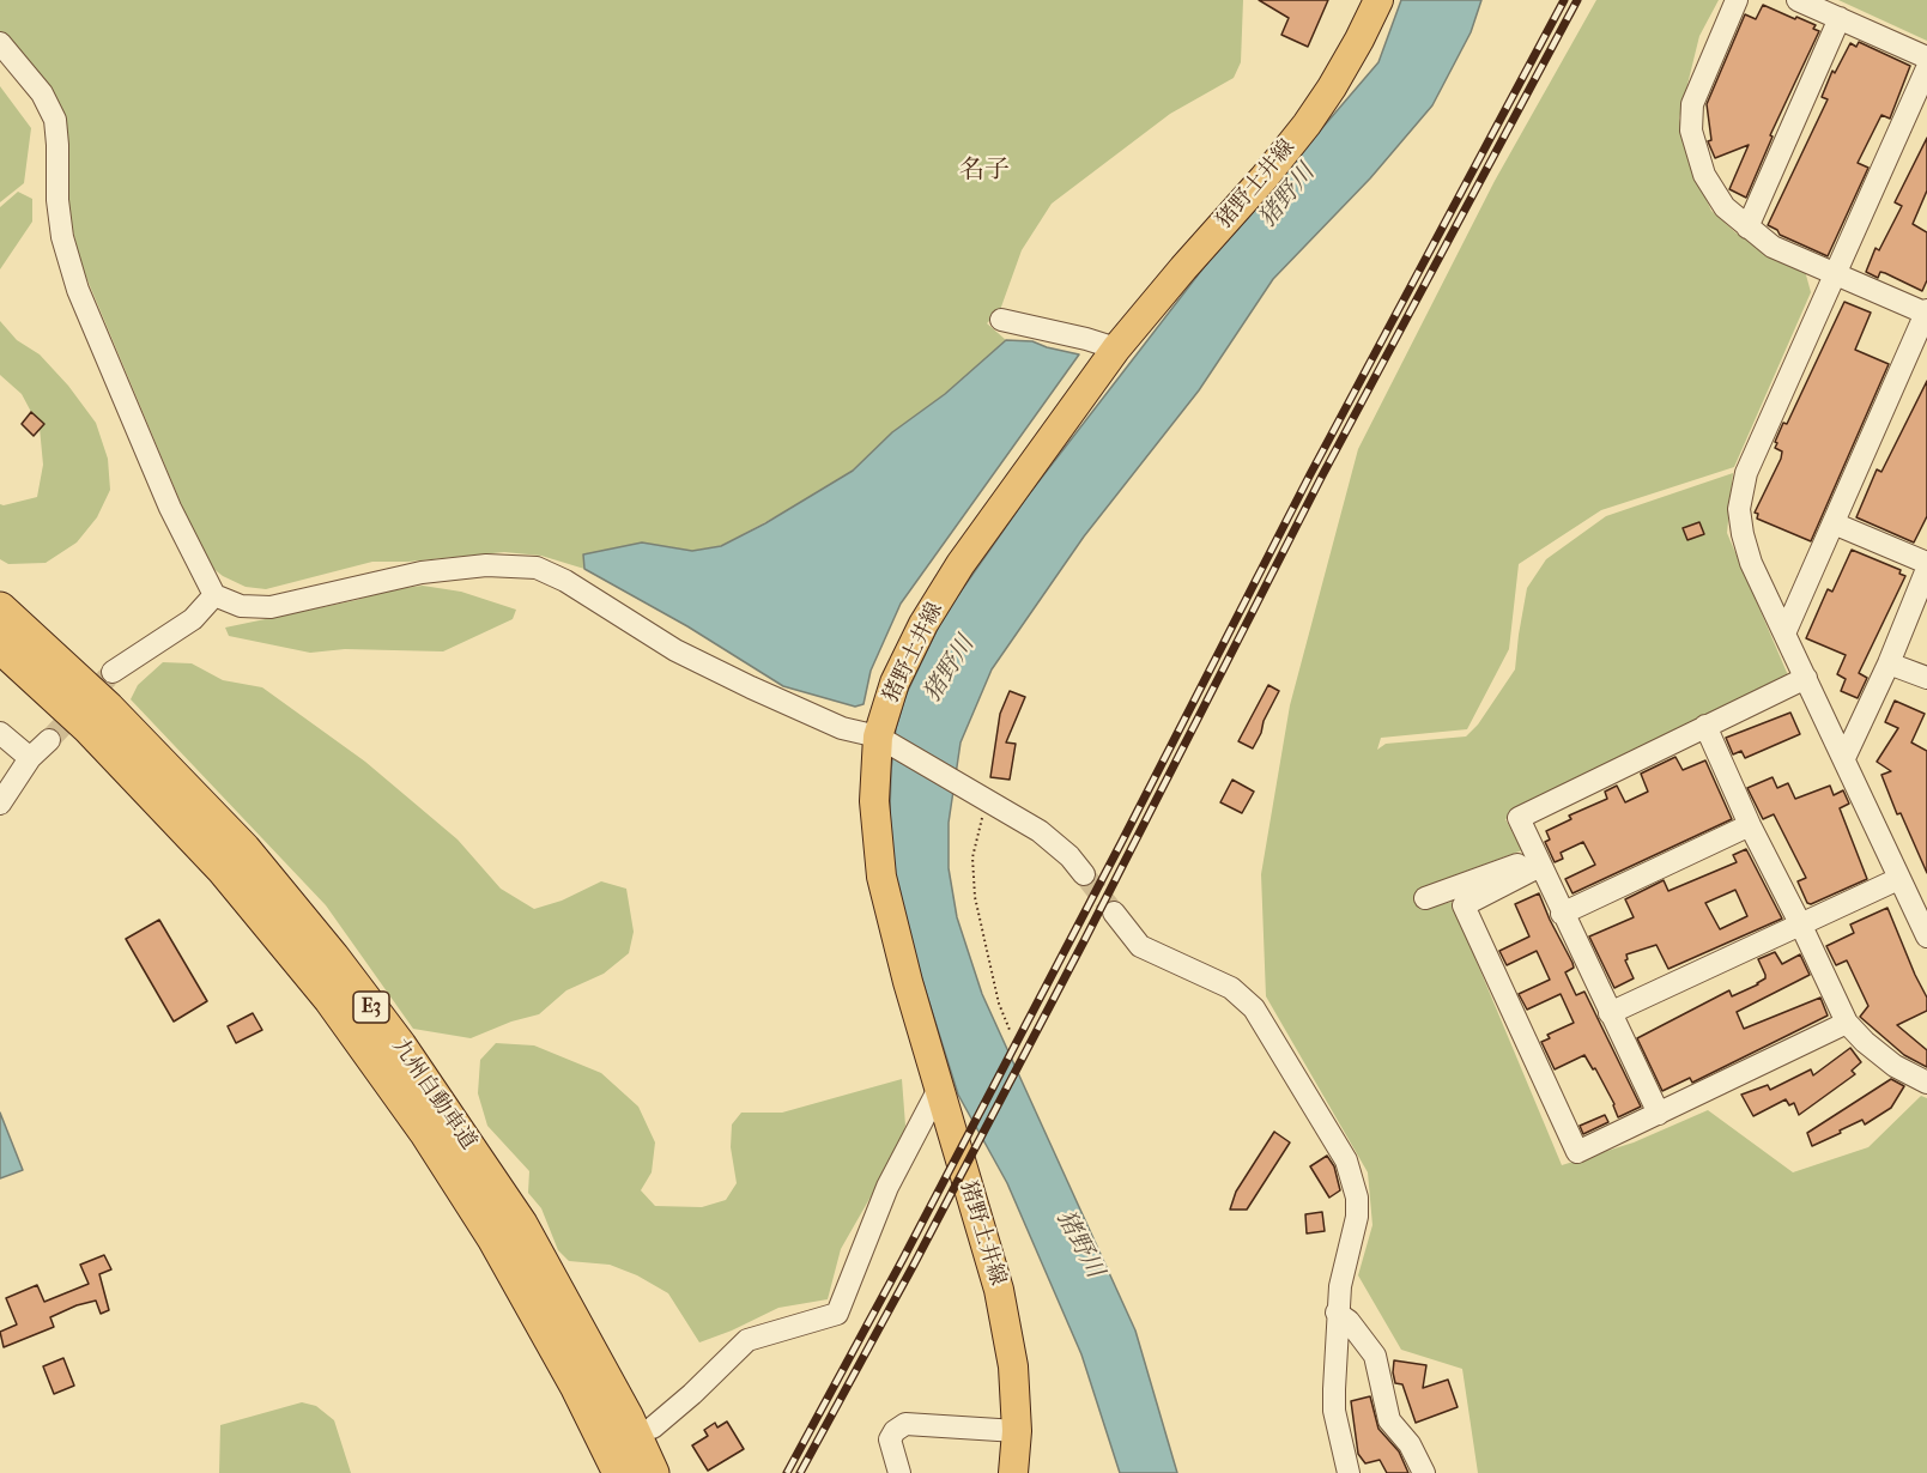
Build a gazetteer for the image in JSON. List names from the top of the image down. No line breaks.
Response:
{"streets":{"highway":["E3","九州自動車道"],"main road":["猪野土井線"]},"districts":["名子"],"water":["猪野川"]}
